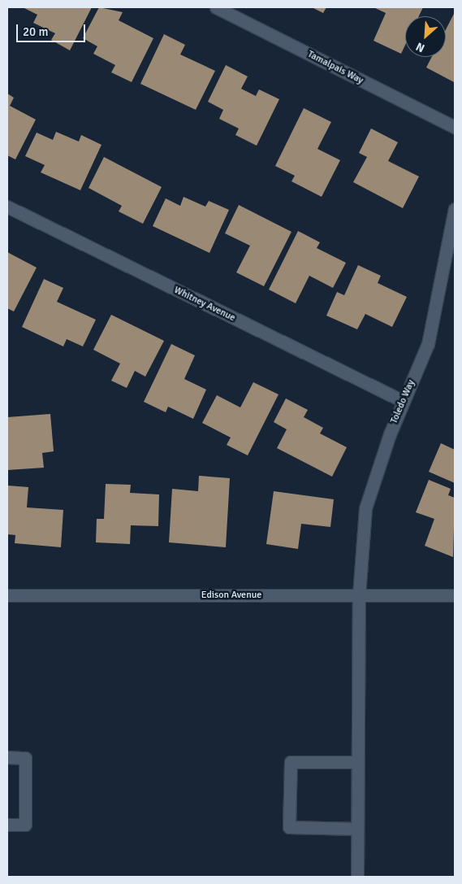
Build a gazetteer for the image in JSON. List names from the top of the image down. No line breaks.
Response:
{"streets":{"street":["Tamalpais Way","Whitney Avenue","Toledo Way","Edison Avenue"]},"crossings":[["Whitney Avenue","Toledo Way"],["Toledo Way","Edison Avenue"]],"scale_bar":"20 m","north":"bottom left"}
